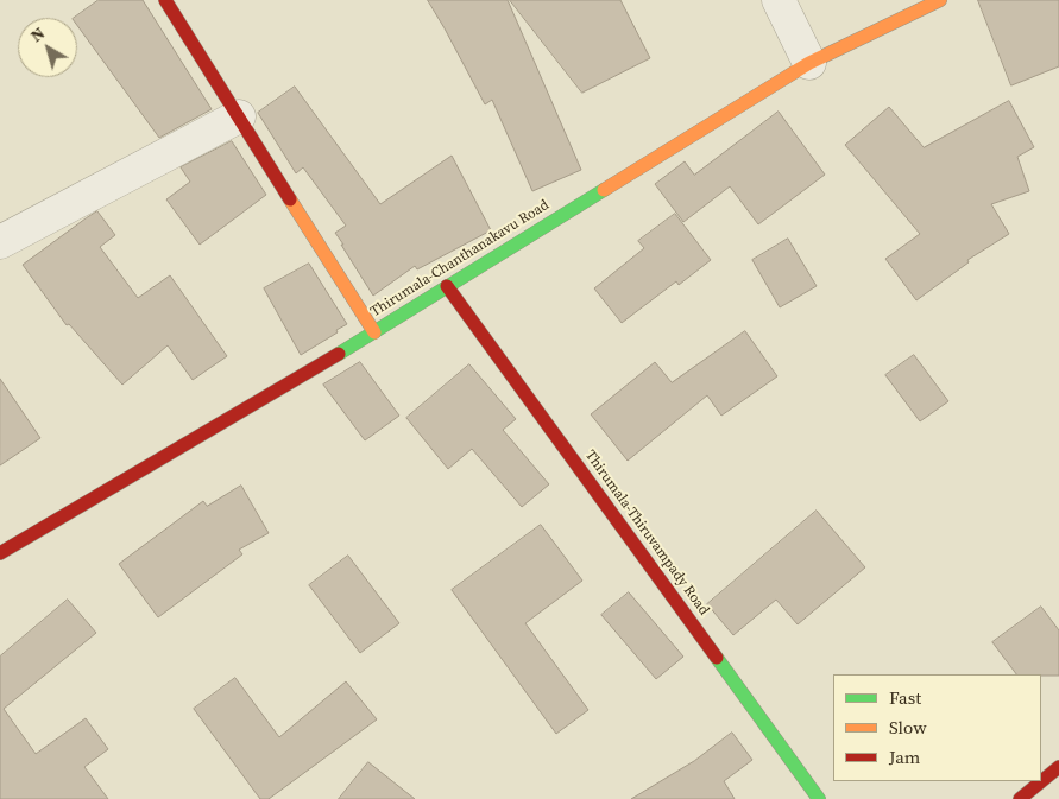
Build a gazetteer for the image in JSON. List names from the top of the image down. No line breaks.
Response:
{"streets":{"street":["Thirumala-Chanthanakavu Road","Thirumala-Thiruvampady Road"]},"crossings":[["Thirumala-Chanthanakavu Road","Thirumala-Thiruvampady Road"]],"legend":["Fast","Slow","Jam"],"north":"top left"}
